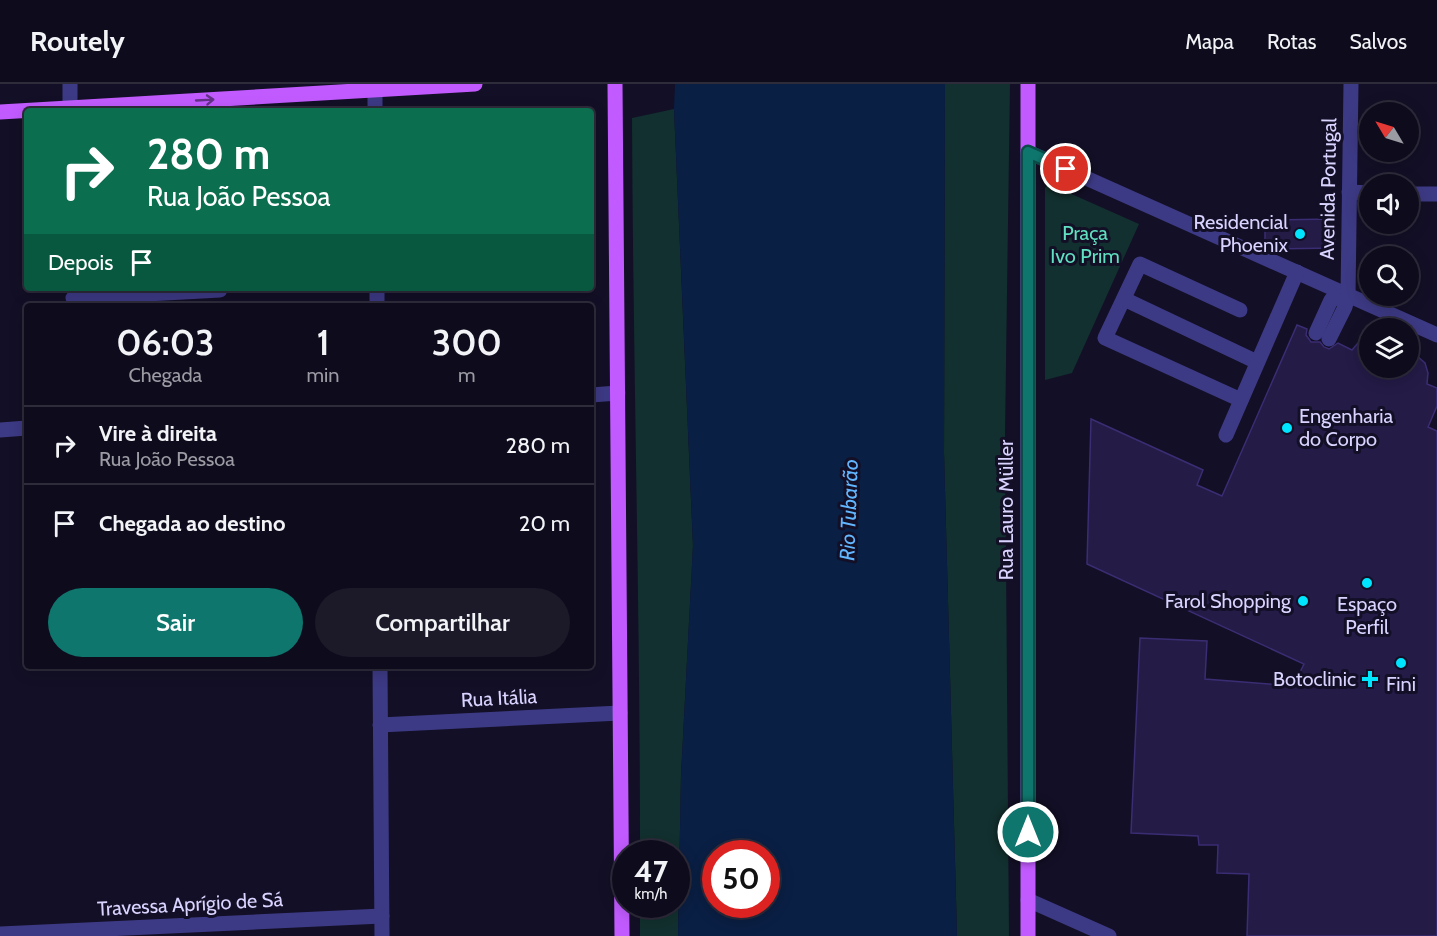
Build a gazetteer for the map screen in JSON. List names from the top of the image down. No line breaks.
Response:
{"streets":{"main road":["Rua Lauro Müller"],"street":["Avenida Portugal","Rua Itália","Travessa Aprígio de Sá"]},"water":["Rio Tubarão"],"parks":["Praça Ivo Prim"],"places":{"other":["Residencial Phoenix","Engenharia do Corpo","Espaço Perfil","Farol Shopping","Fini"],"health":["Botoclinic"]},"north":"top left","page":{"header":"Routely","nav":["Mapa","Rotas","Salvos"],"turn":["280 m","Rua João Pessoa"],"then":"Depois","eta":["06:03","Chegada","1","min","300","m"],"list":[{"name":"Vire à direita","note":"Rua João Pessoa","value":"280 m"},{"name":"Chegada ao destino","value":"20 m"}],"buttons":["Sair","Compartilhar"],"speed":"47 km/h","limit":"50"}}
